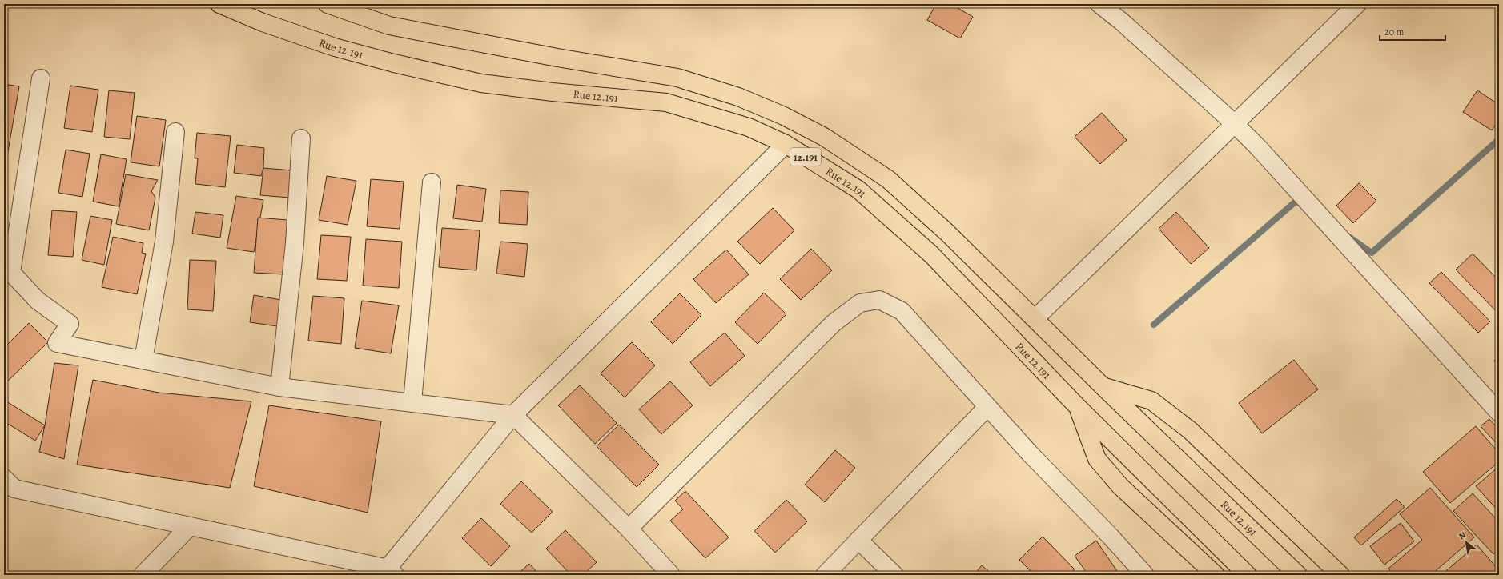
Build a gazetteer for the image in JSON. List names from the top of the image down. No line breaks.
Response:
{"streets":{"main road":["Rue 12.191","12.191"]},"scale_bar":"20 m","north":"top left"}
